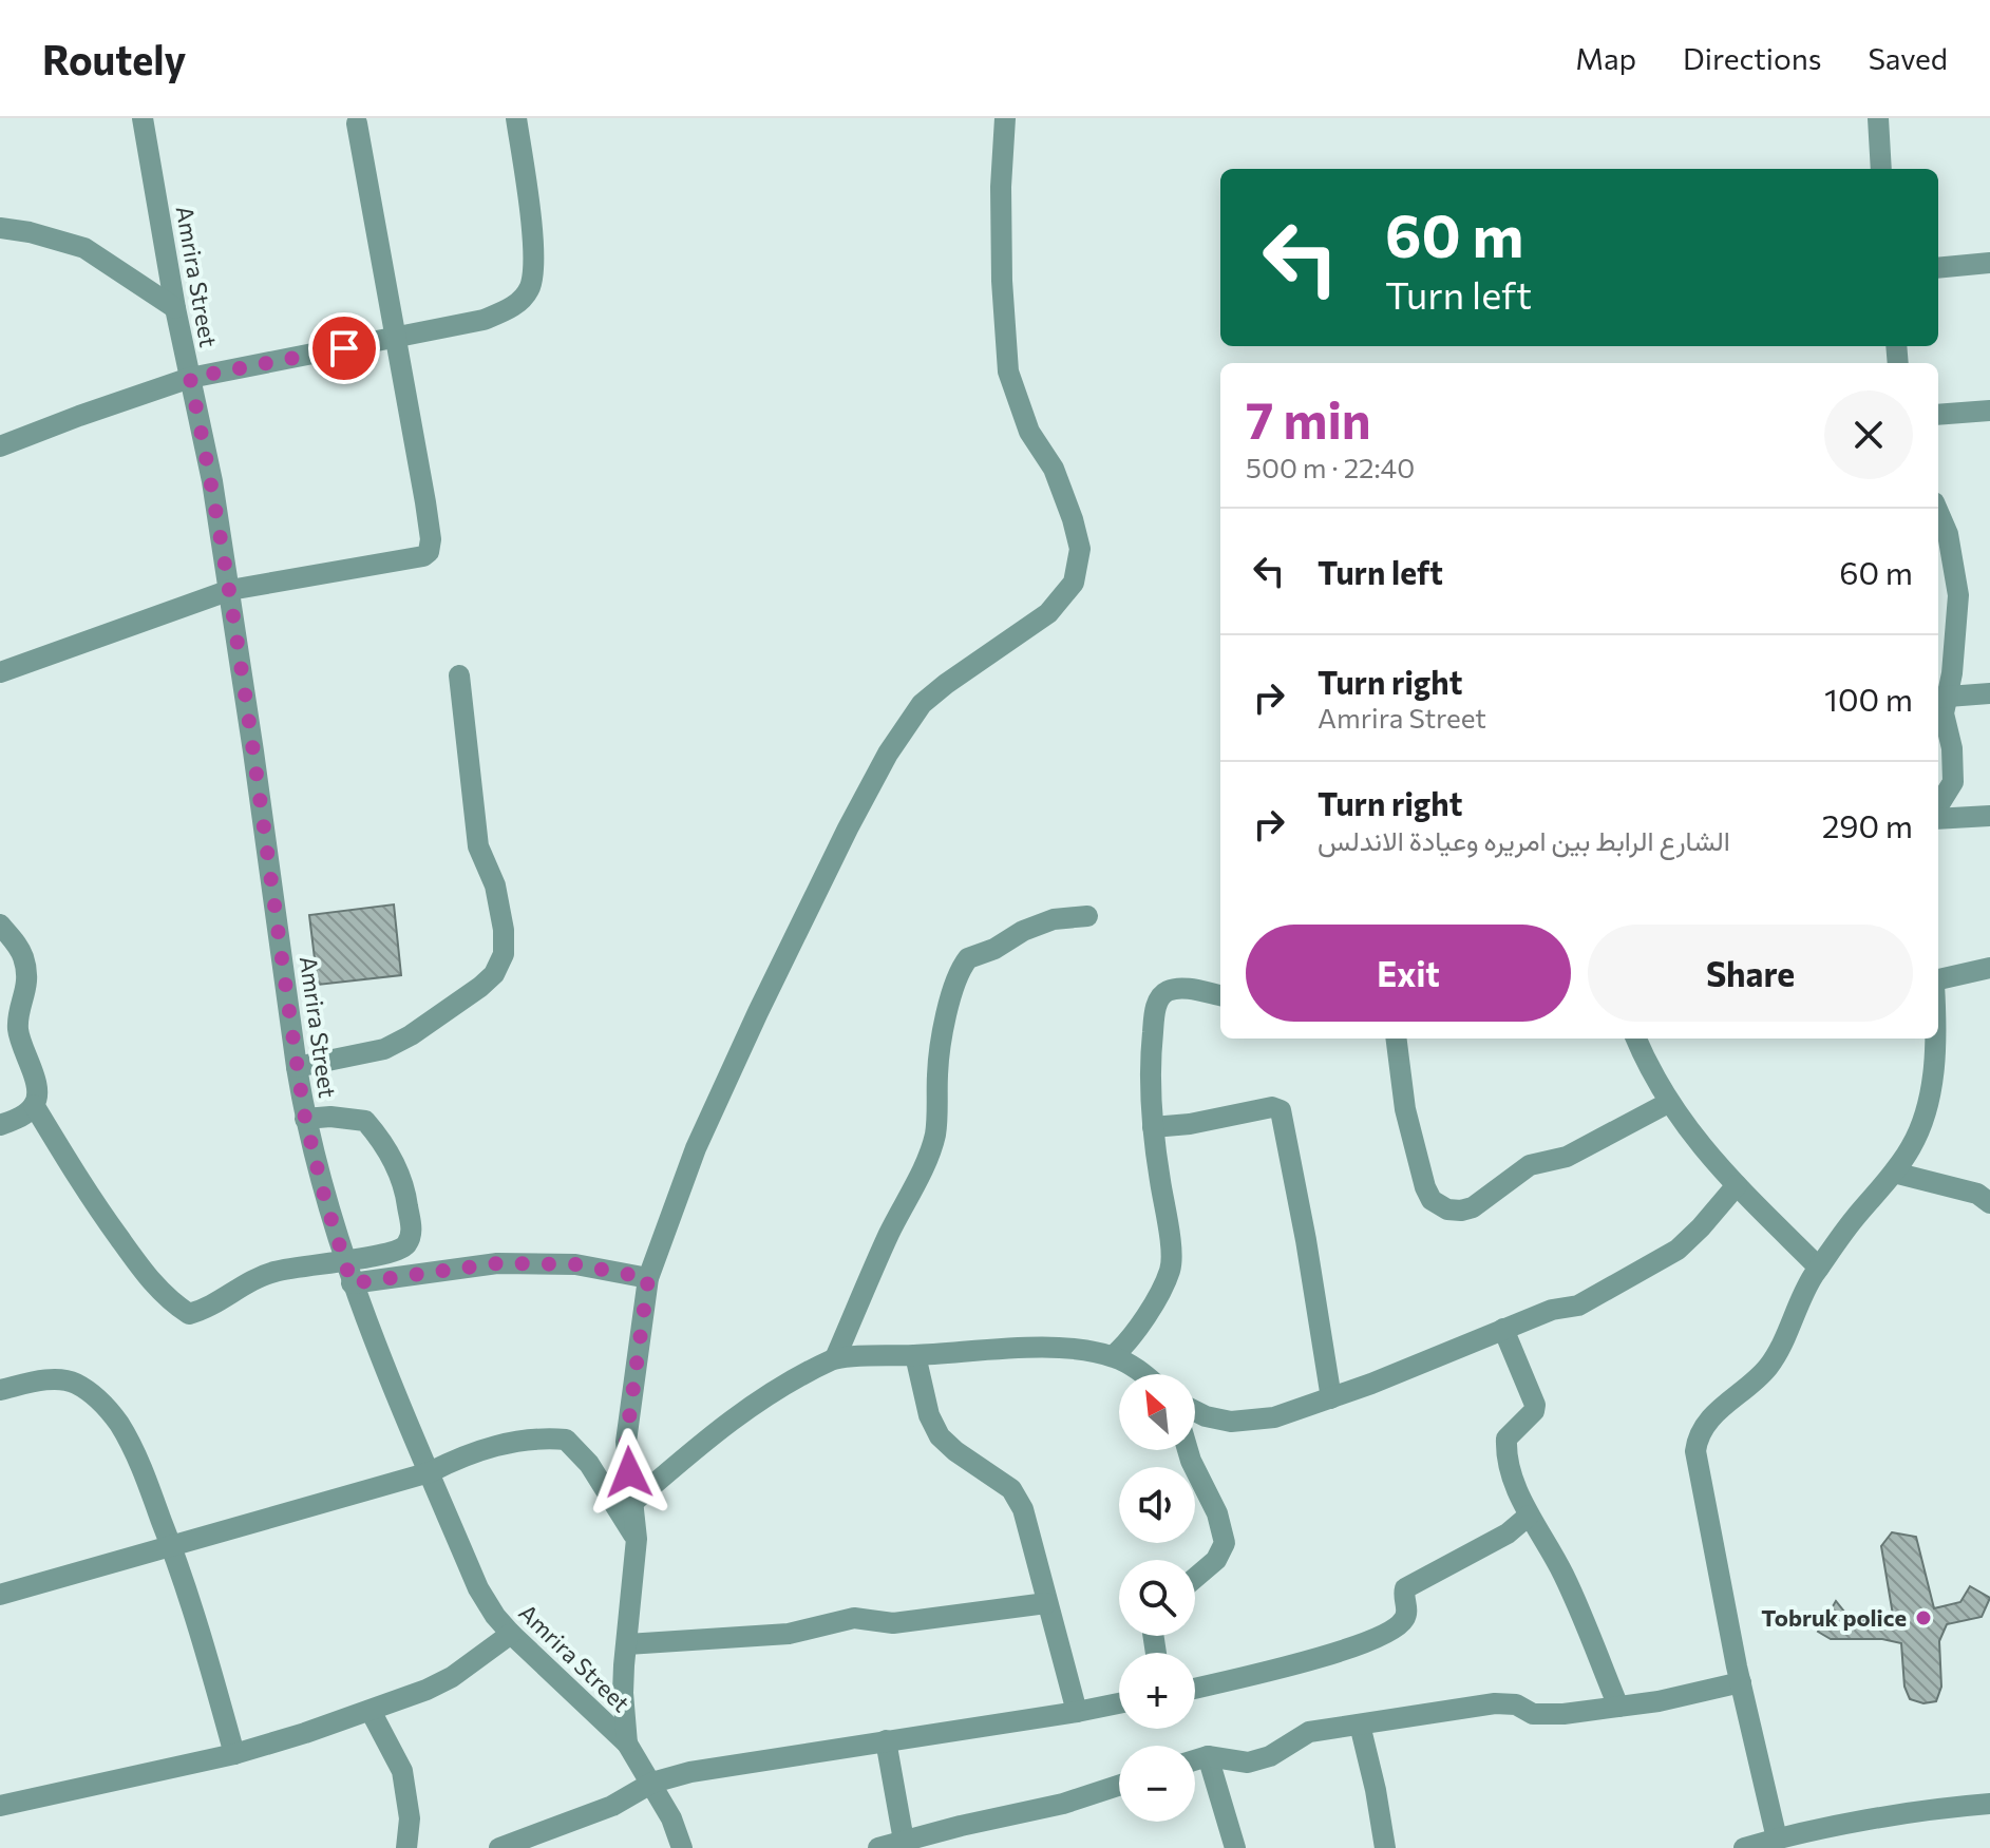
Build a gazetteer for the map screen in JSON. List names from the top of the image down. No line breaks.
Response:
{"streets":{"street":["Amrira Street"]},"places":["Tobruk police"],"north":"top left","page":{"header":"Routely","nav":["Map","Directions","Saved"],"turn":["60 m","Turn left"],"heading":["7 min","500 m · 22:40"],"list":[{"name":"Turn left","value":"60 m"},{"name":"Turn right","note":"Amrira Street","value":"100 m"},{"name":"Turn right","note":"الشارع الرابط بين امريره وعيادة الاندلس","value":"290 m"}],"buttons":["Exit","Share"],"map_buttons":["+","−"]}}
